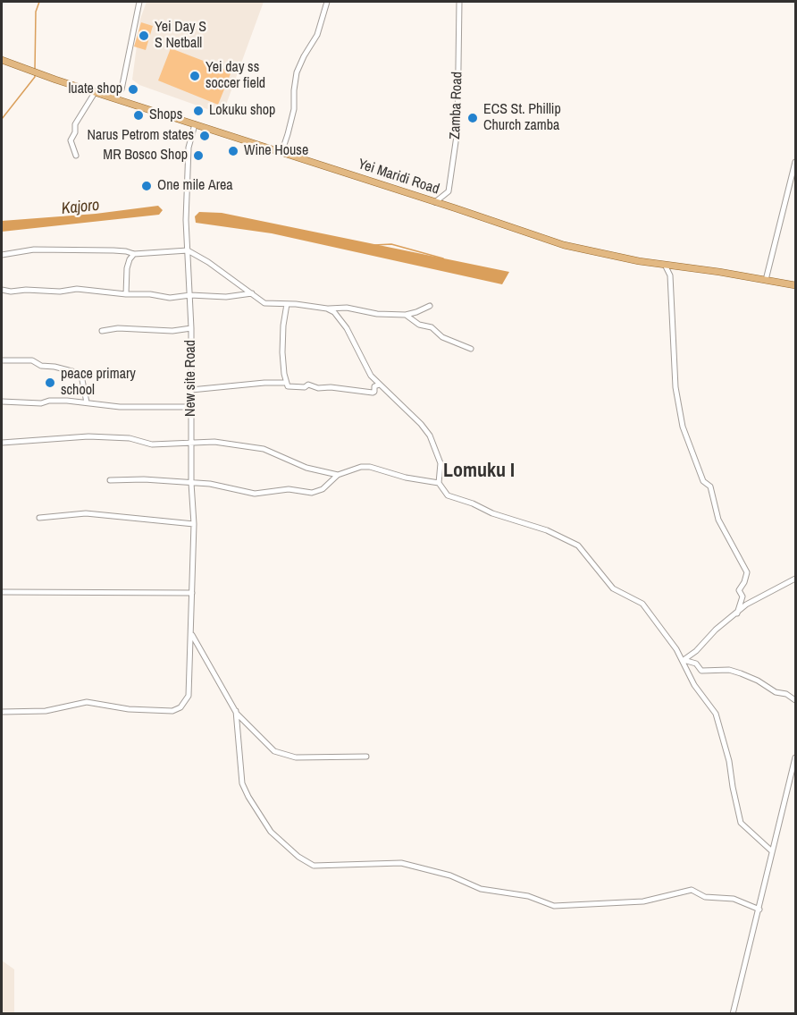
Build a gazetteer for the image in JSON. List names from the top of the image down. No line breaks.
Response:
{"streets":{"main road":["Yei Maridi Road"],"street":["Zamba Road","New site Road"]},"crossings":[["Zamba Road","Yei Maridi Road"],["Yei Maridi Road","New site Road"]],"districts":["Lomuku I"],"water":["Kajoro"],"places":["Yei Day S S Netball","Yei day ss soccer field","luate shop","Lokuku shop","Shops","ECS St. Phillip Church zamba","Narus Petrom states","Wine House","MR Bosco Shop","One mile Area","peace primary school"]}
